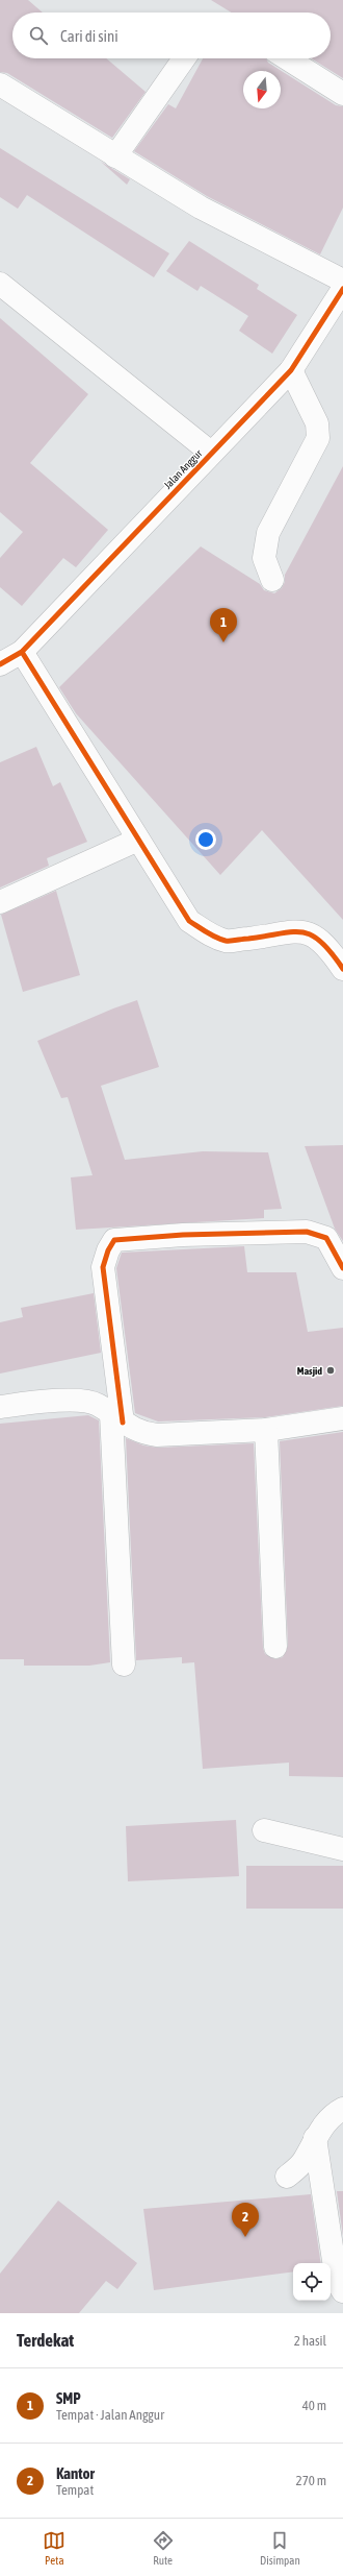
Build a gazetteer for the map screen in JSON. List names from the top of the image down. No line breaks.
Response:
{"streets":{"street":["Jalan Anggur"]},"places":["Masjid"],"north":"bottom","page":{"search":"Cari di sini","pins":["1","2"],"heading":["Terdekat","2 hasil"],"list":[{"mark":"1","name":"SMP","note":"Tempat · Jalan Anggur","value":"40 m"},{"mark":"2","name":"Kantor","note":"Tempat","value":"270 m"}],"nav":["Peta","Rute","Disimpan"]}}
